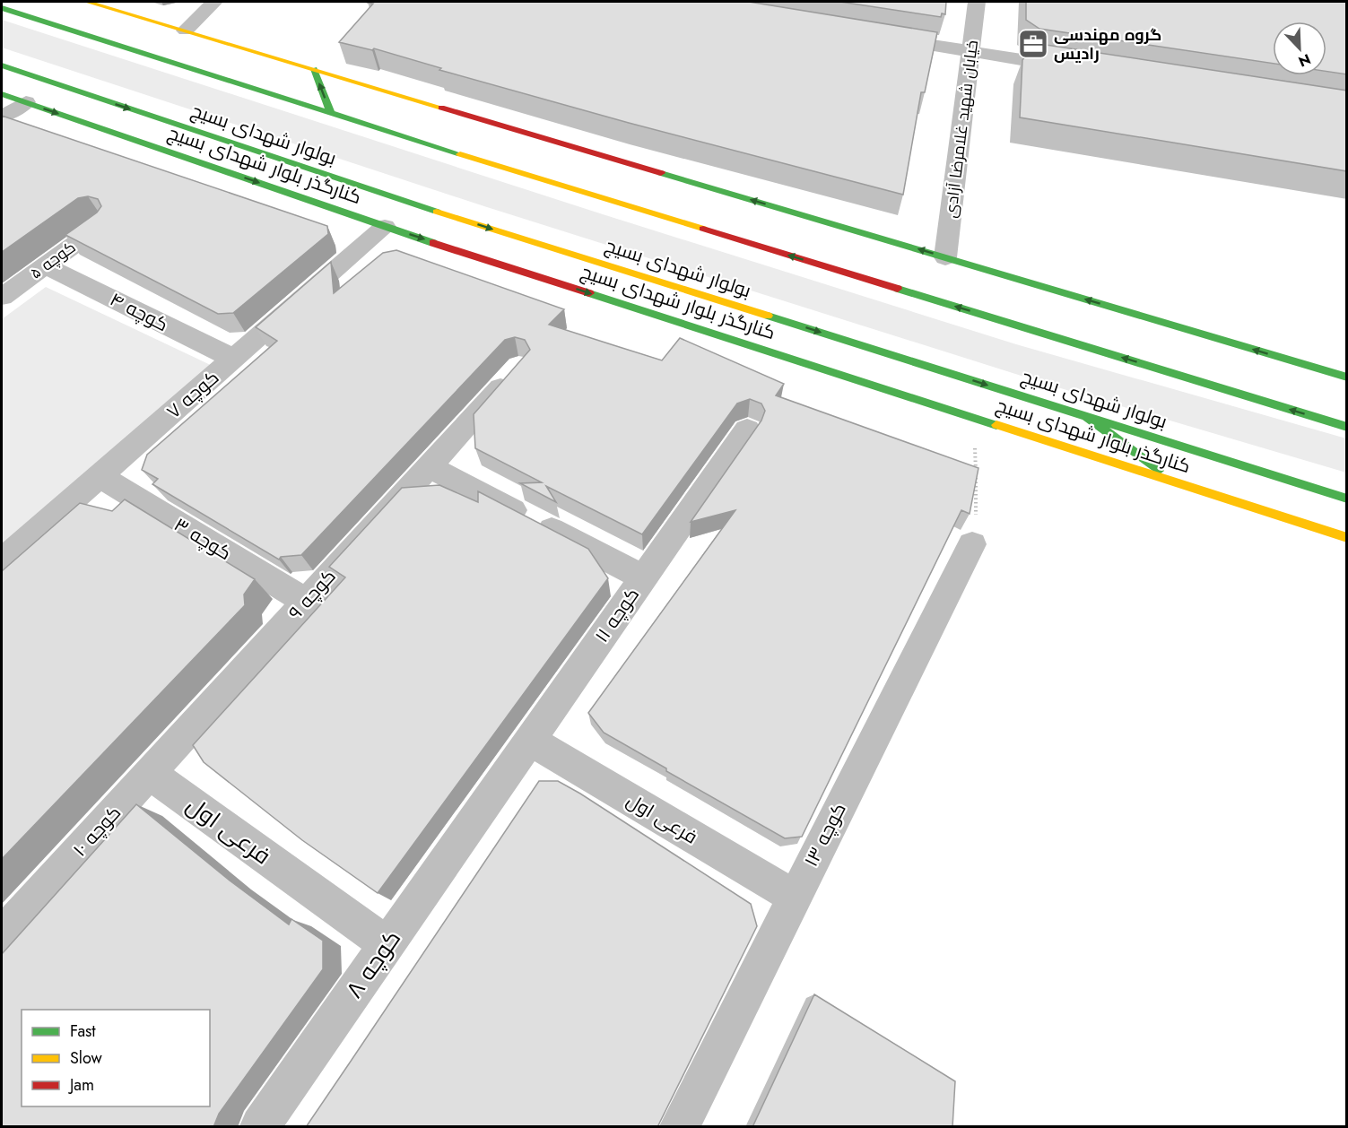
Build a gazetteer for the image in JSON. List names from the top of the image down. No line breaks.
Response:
{"streets":{"street":["خیابان شهید غلامرضا آزادی","بولوار شهدای بسیج","کنارگذر بلوار شهدای بسیج","کوچه ۵","کوچه ۴","کوچه ۷","کوچه ۳","کوچه ۹","کوچه ۱۱","فرعی اول","کوچه ۱۰","کوچه ۱۳","کوچه ۸"]},"crossings":[["کنارگذر بلوار شهدای بسیج","کوچه ۷"],["کوچه ۵","کوچه ۴"],["کوچه ۴","کوچه ۷"],["کوچه ۷","کوچه ۳"],["کوچه ۳","کوچه ۹"],["کوچه ۹","کوچه ۱۰"],["کوچه ۱۱","فرعی اول"],["کوچه ۱۱","کوچه ۸"],["فرعی اول","کوچه ۱۰"],["فرعی اول","کوچه ۱۳"],["فرعی اول","کوچه ۸"]],"one_way":["کنارگذر بلوار شهدای بسیج"],"places":{"office":["گروه مهندسی رادیس"]},"legend":["Fast","Slow","Jam"],"north":"bottom right"}
